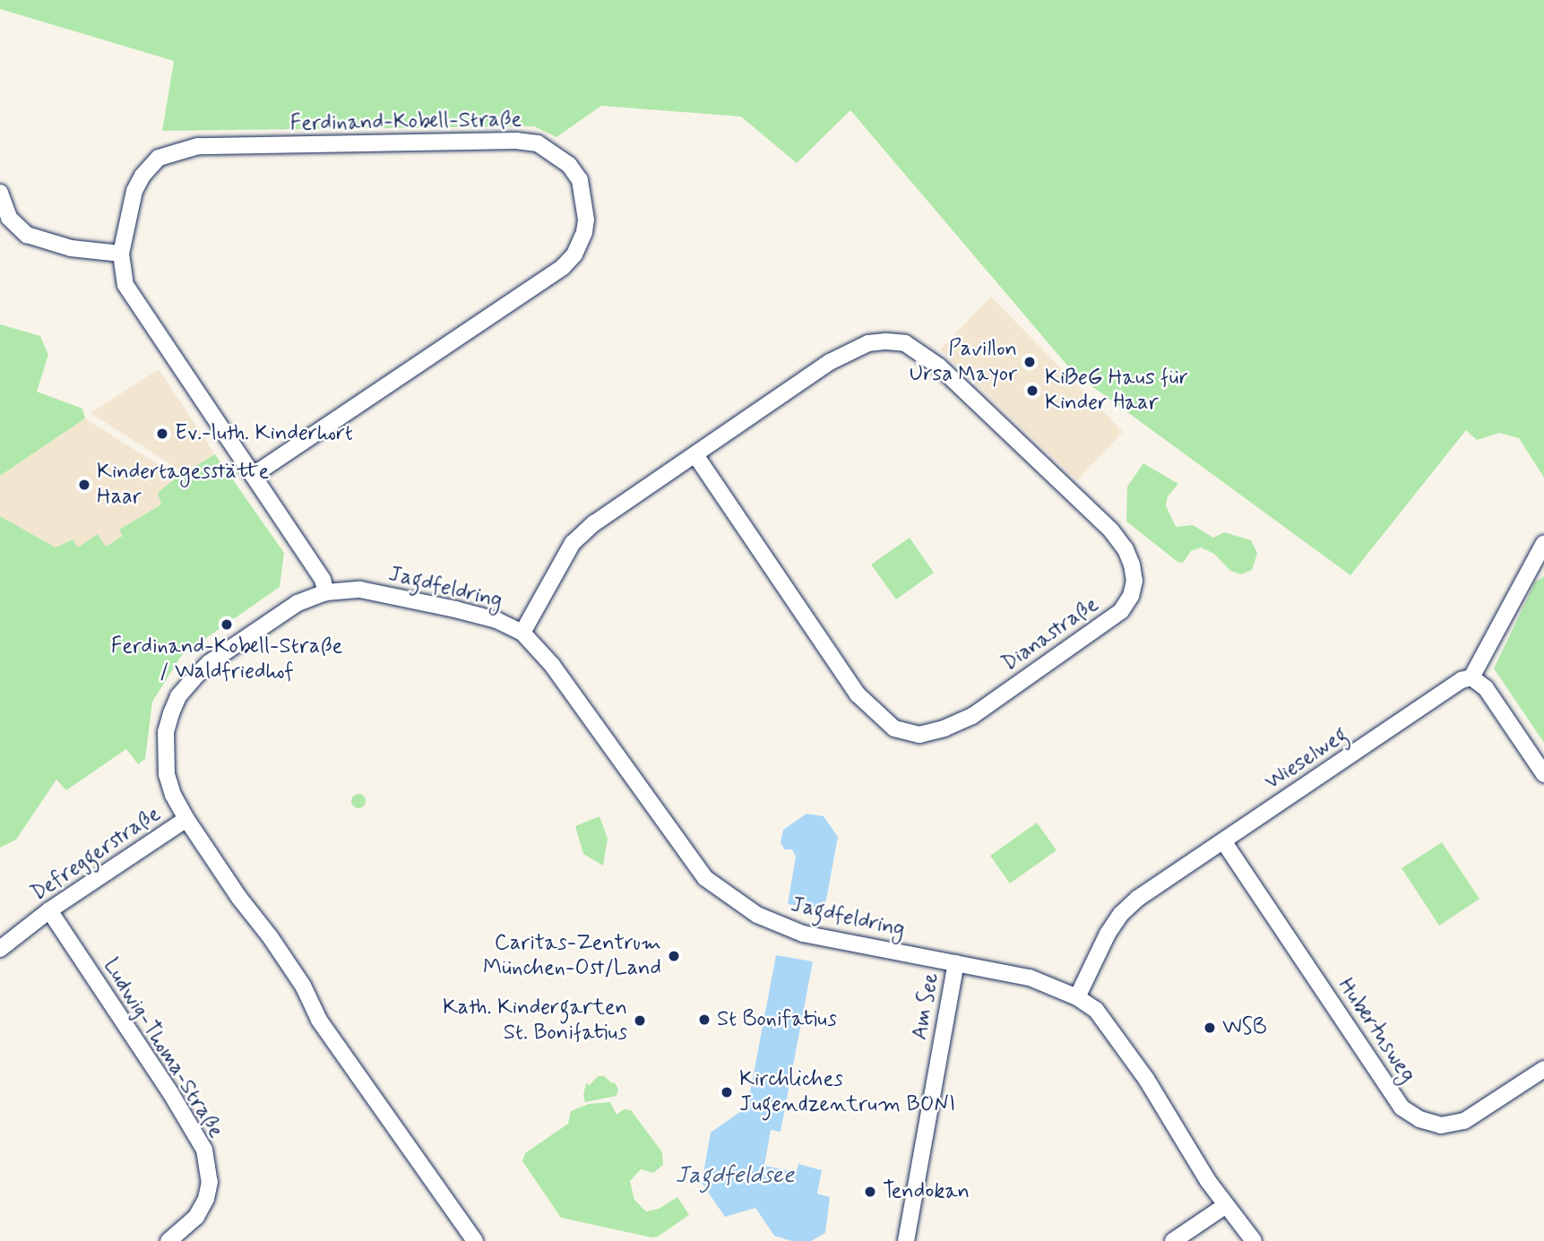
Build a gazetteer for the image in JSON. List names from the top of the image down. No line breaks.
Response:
{"streets":{"street":["Ferdinand-Kobell-Straße","Jagdfeldring","Dianastraße","Wieselweg","Defreggerstraße","Am See","Hubertusweg","Ludwig-Thoma-Straße"]},"crossings":[["Ferdinand-Kobell-Straße","Jagdfeldring"],["Jagdfeldring","Dianastraße"],["Jagdfeldring","Wieselweg"],["Jagdfeldring","Defreggerstraße"],["Jagdfeldring","Am See"],["Wieselweg","Hubertusweg"],["Defreggerstraße","Ludwig-Thoma-Straße"]],"water":["Jagdfeldsee"],"places":["Pavillon Ursa Mayor","KiBeG Haus für Kinder Haar","Ev.-luth. Kinderhort","Kindertagesstätte Haar","Ferdinand-Kobell-Straße / Waldfriedhof","Caritas-Zentrum München-Ost/Land","St Bonifatius","Kath. Kindergarten St. Bonifatius","WSB","Kirchliches Jugendzentrum BONI","Tendokan"]}
